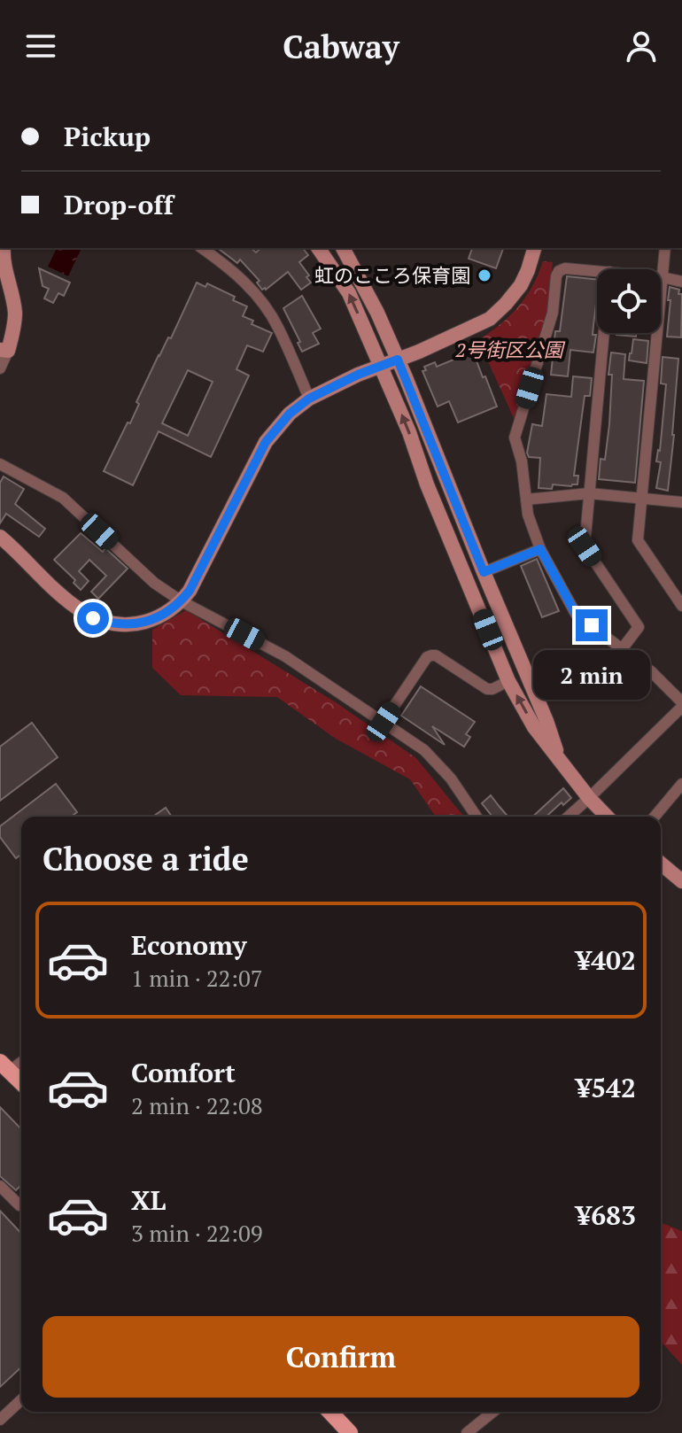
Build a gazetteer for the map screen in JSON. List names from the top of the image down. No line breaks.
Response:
{"parks":["2号街区公園"],"places":["虹のこころ保育園"],"page":{"header":"Cabway","banner":["Pickup","Drop-off"],"bubble":"2 min","heading":"Choose a ride","list":[{"name":"Economy","note":"1 min · 22:07","value":"¥402"},{"name":"Comfort","note":"2 min · 22:08","value":"¥542"},{"name":"XL","note":"3 min · 22:09","value":"¥683"}],"buttons":"Confirm"}}
